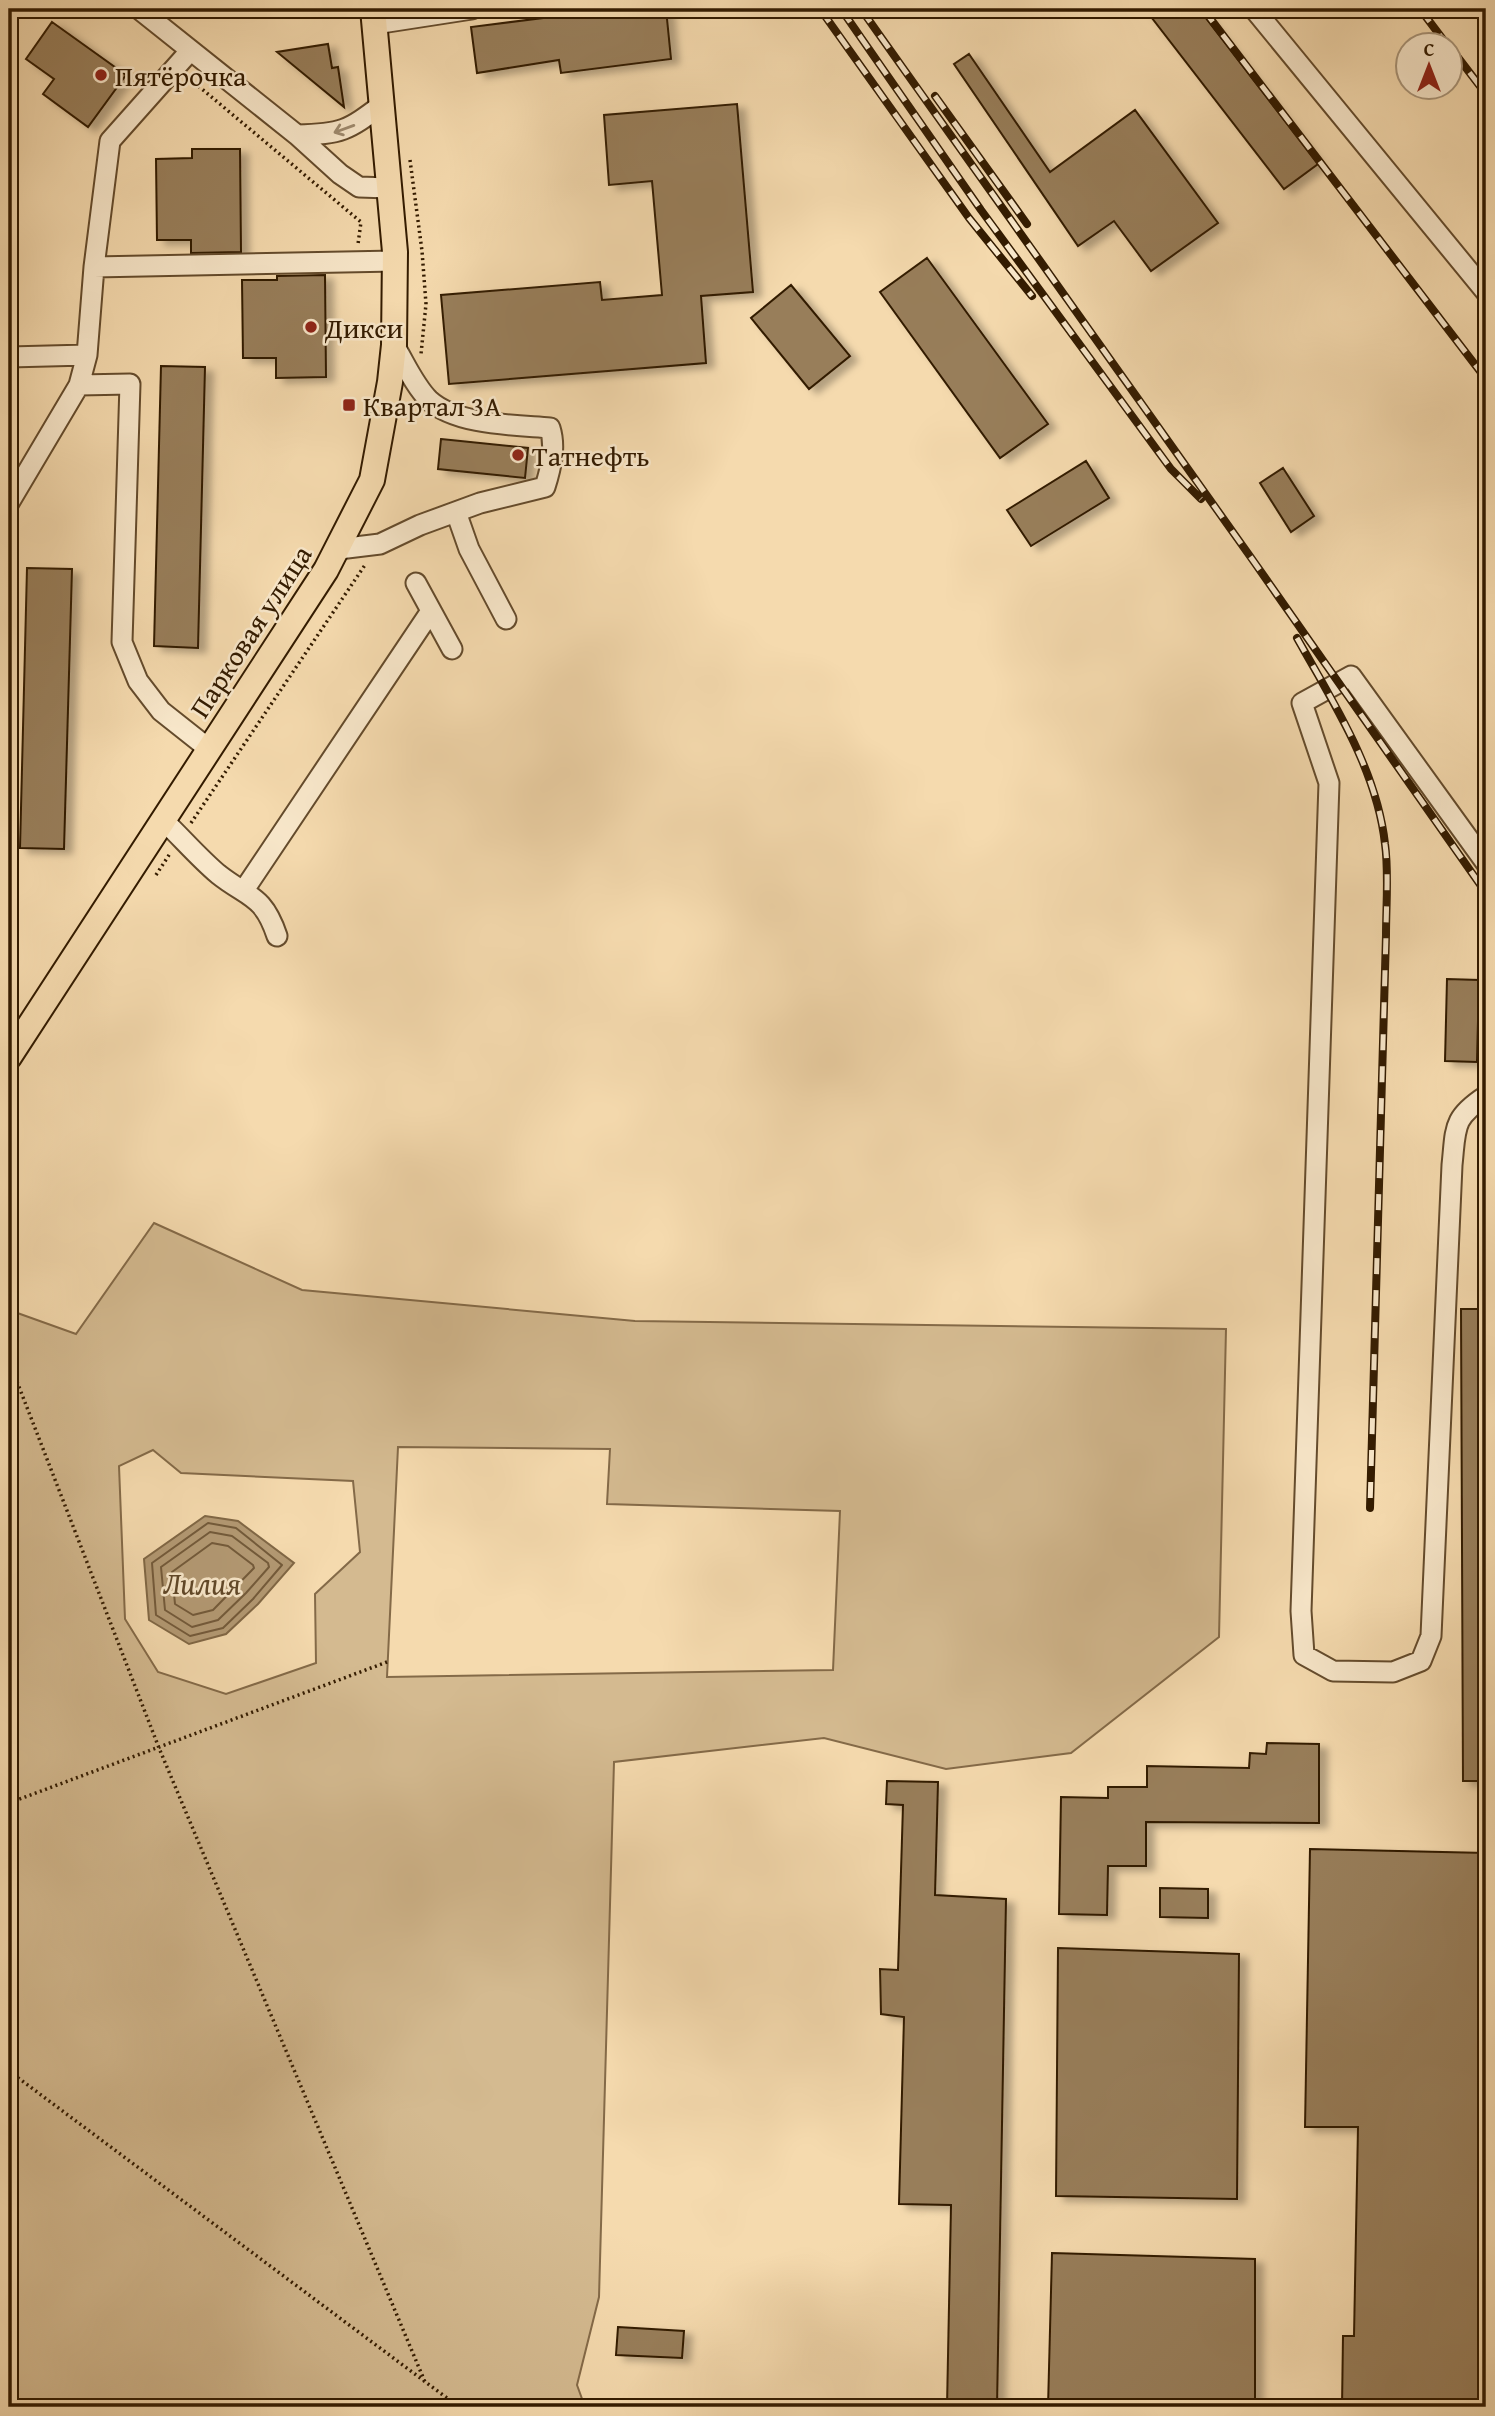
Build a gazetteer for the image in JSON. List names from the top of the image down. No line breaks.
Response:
{"streets":{"main road":["Парковая улица"]},"water":["Лилия"],"places":{"other":["Пятёрочка","Дикси","Татнефть"],"transit":["Квартал 3А"]},"north":"top"}
